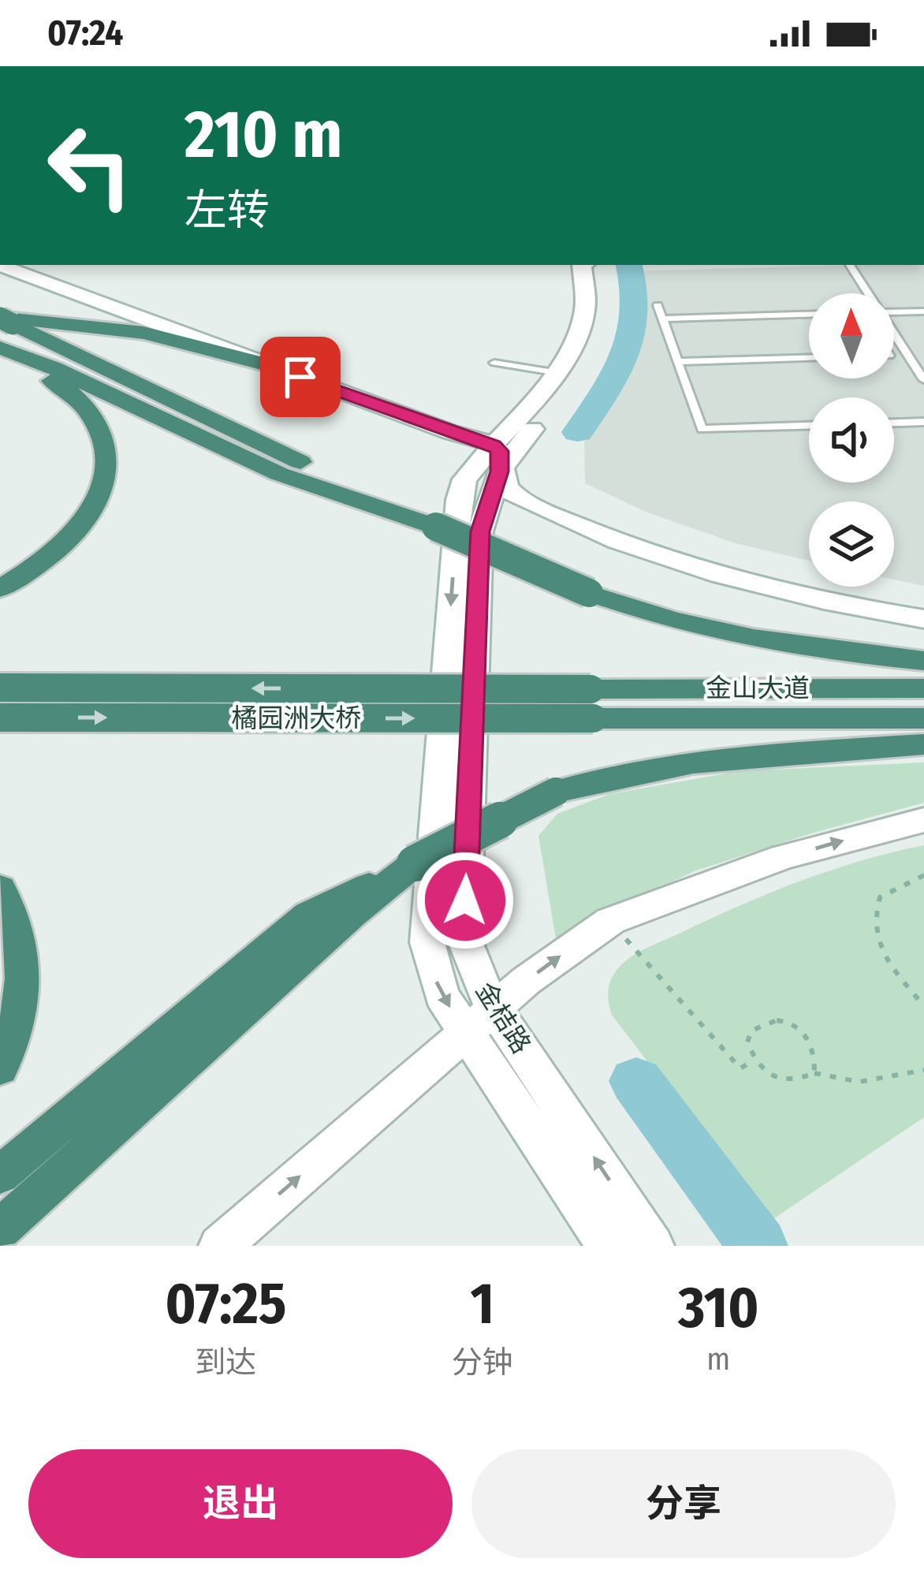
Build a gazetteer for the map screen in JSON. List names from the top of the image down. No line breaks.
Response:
{"streets":{"highway":["金山大道","橘园洲大桥"],"main road":["金桔路"]},"crossings":[["金山大道","橘园洲大桥"]],"north":"top","page":{"status":"07:24","turn":["210 m","左转"],"eta":["07:25","到达","1","分钟","310","m"],"buttons":["退出","分享"]}}
